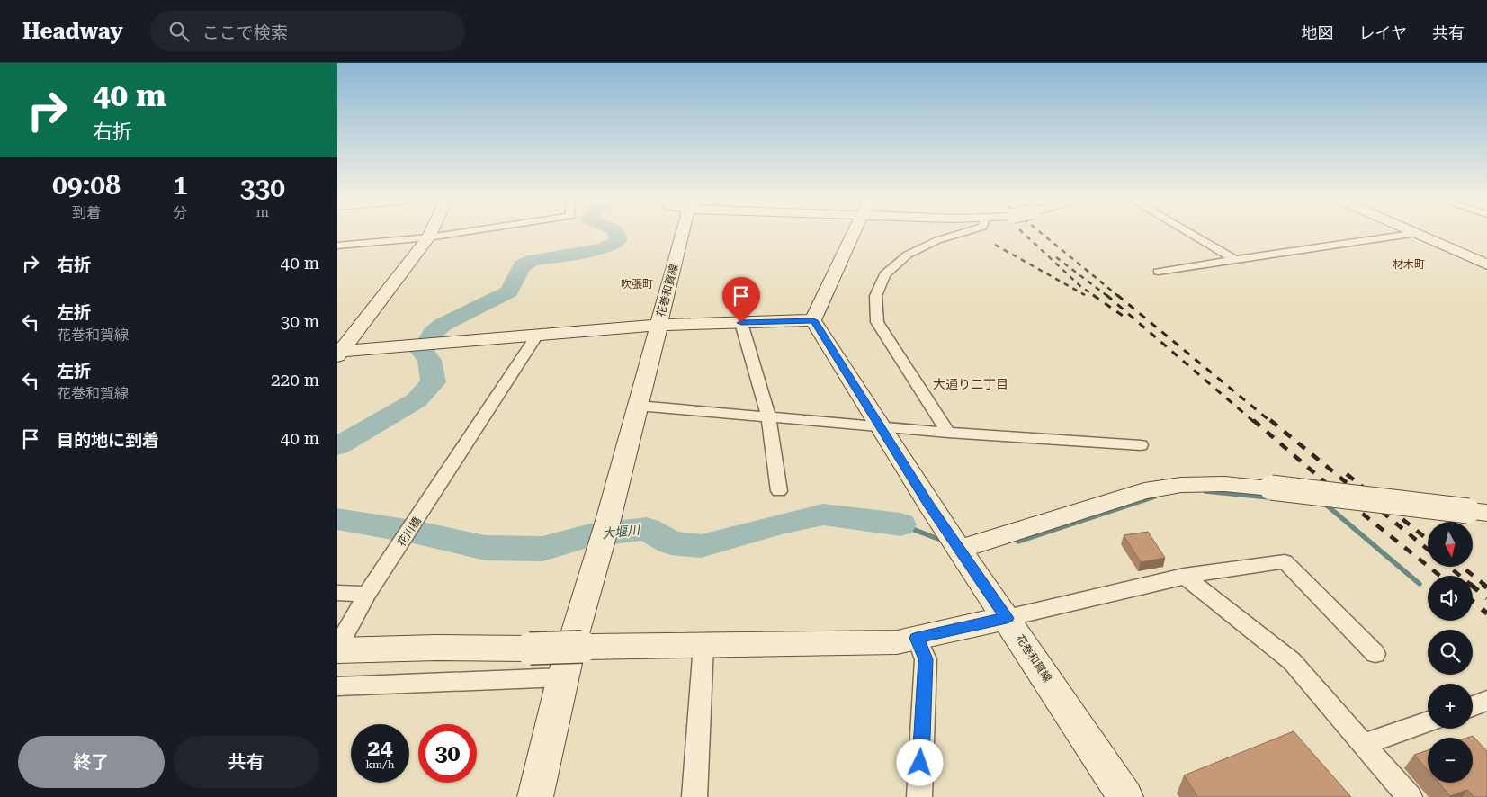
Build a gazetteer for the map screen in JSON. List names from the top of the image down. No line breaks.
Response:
{"streets":{"street":["花巻和賀線","花川橋"]},"districts":["材木町","吹張町","大通り二丁目"],"water":["大堰川"],"north":"bottom","page":{"header":"Headway","search":"ここで検索","nav":["地図","レイヤ","共有"],"turn":["40 m","右折"],"eta":["09:08","到着","1","分","330","m"],"list":[{"name":"右折","value":"40 m"},{"name":"左折","note":"花巻和賀線","value":"30 m"},{"name":"左折","note":"花巻和賀線","value":"220 m"},{"name":"目的地に到着","value":"40 m"}],"map_buttons":["+","−"],"speed":"24 km/h","limit":"30","buttons":["終了","共有"]}}
